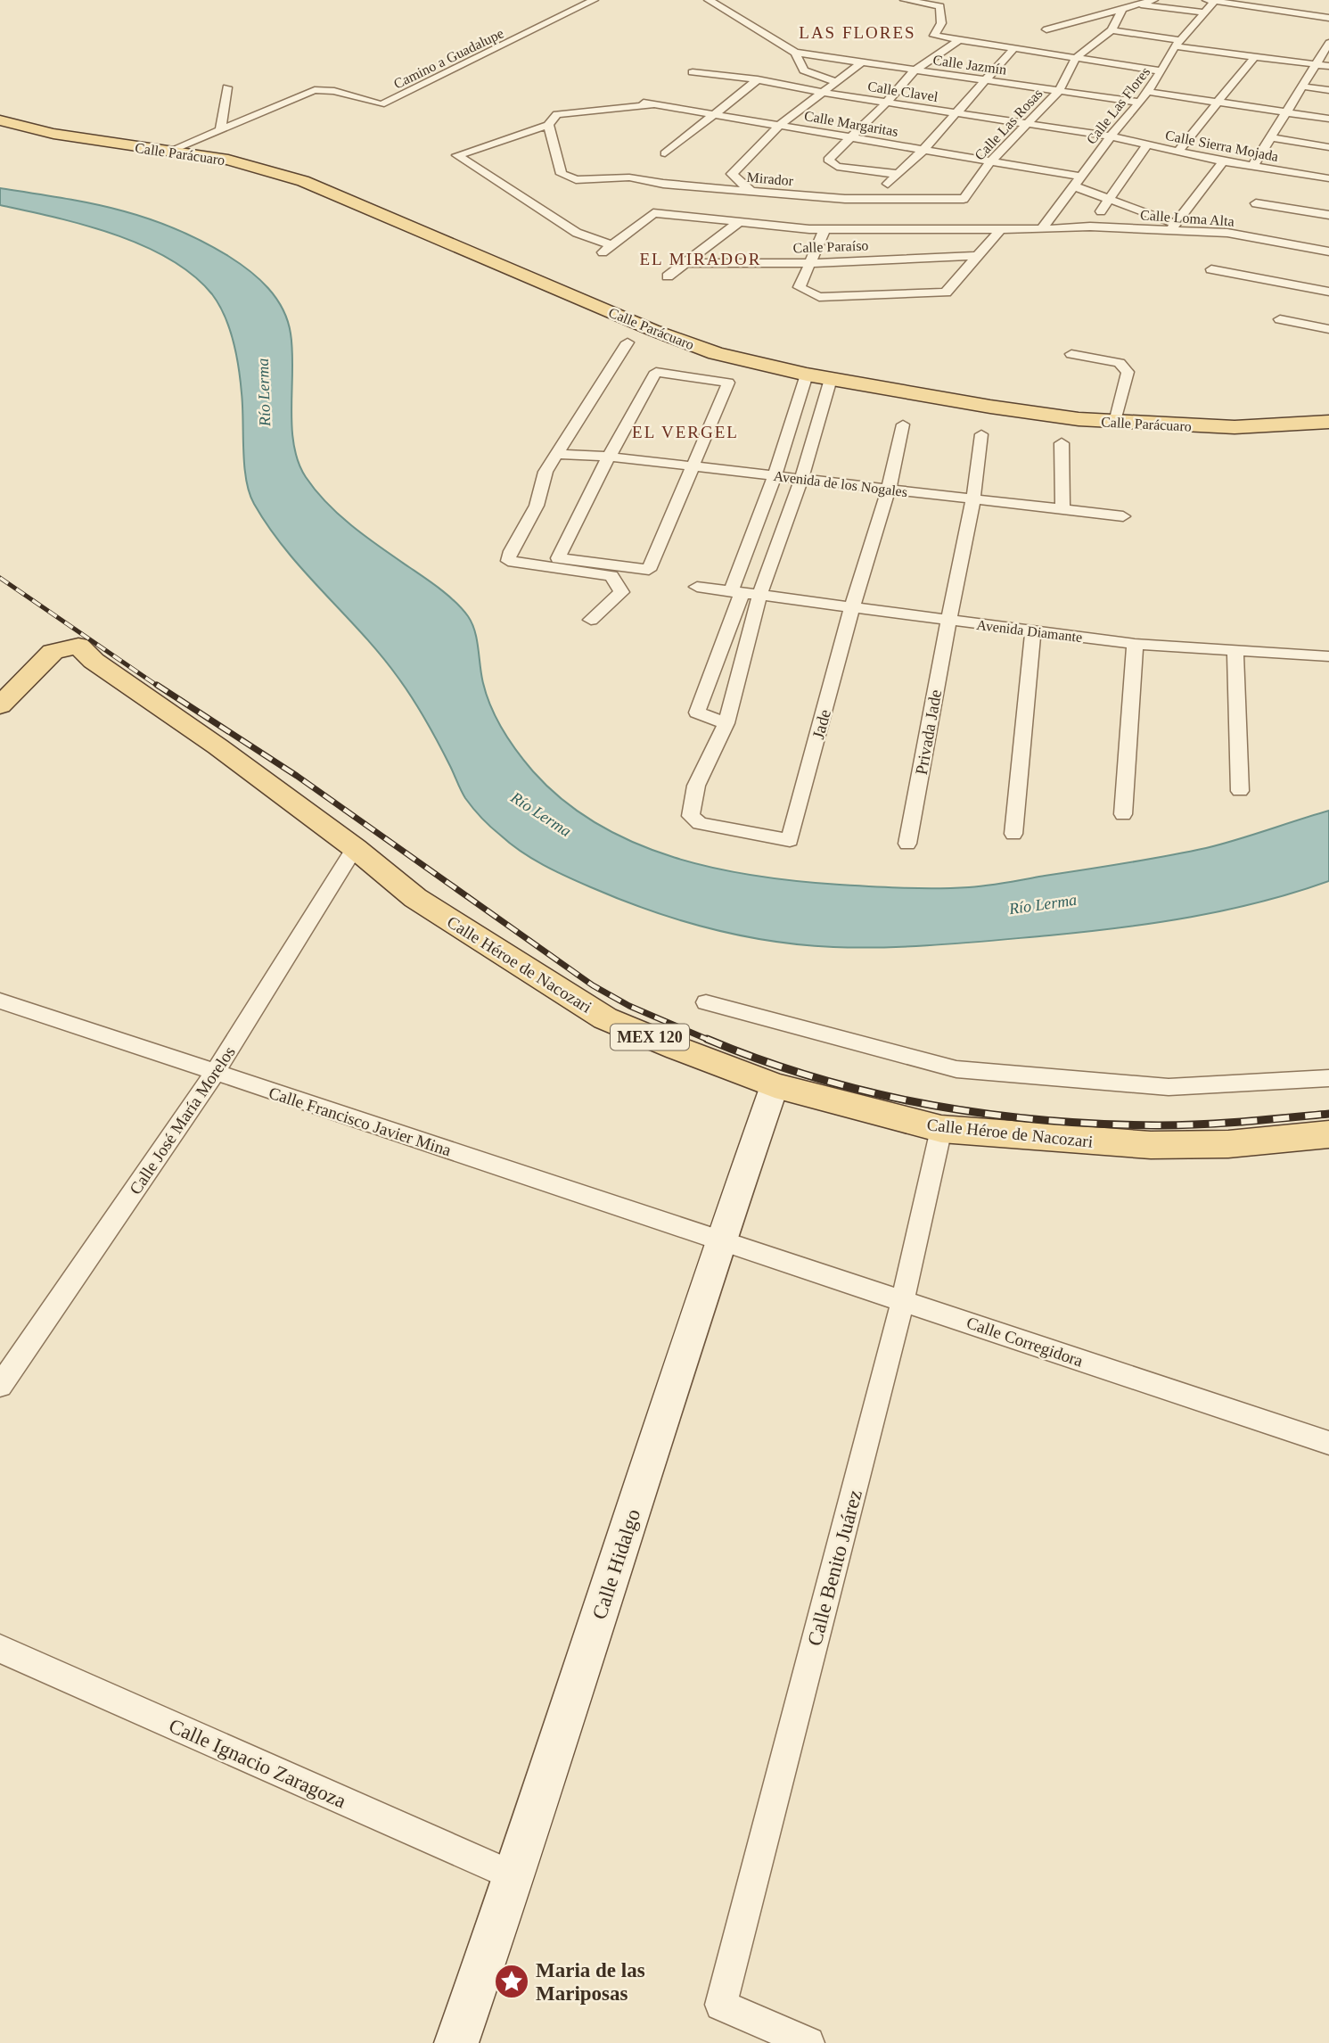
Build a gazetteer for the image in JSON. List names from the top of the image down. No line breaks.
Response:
{"streets":{"main road":["Calle Parácuaro","Calle Héroe de Nacozari","MEX 120"],"street":["Camino a Guadalupe","Calle Jazmín","Calle Clavel","Calle Las Flores","Calle Margaritas","Calle Las Rosas","Calle Sierra Mojada","Mirador","Calle Loma Alta","Calle Paraíso","Avenida de los Nogales","Avenida Diamante","Jade","Privada Jade","Calle José María Morelos","Calle Francisco Javier Mina","Calle Corregidora","Calle Hidalgo","Calle Benito Juárez","Calle Ignacio Zaragoza"]},"crossings":[["Camino a Guadalupe","Calle Parácuaro"],["Calle Jazmín","Calle Las Flores"],["Calle Jazmín","Calle Las Rosas"],["Calle Clavel","Calle Las Flores"],["Calle Clavel","Calle Las Rosas"],["Calle Clavel","Calle Sierra Mojada"],["Calle Las Flores","Calle Margaritas"],["Calle Las Flores","Calle Sierra Mojada"],["Calle Las Flores","Calle Loma Alta"],["Calle Margaritas","Calle Las Rosas"],["Calle Las Rosas","Mirador"],["Avenida de los Nogales","Jade"],["Avenida de los Nogales","Privada Jade"],["Avenida Diamante","Jade"],["Avenida Diamante","Privada Jade"],["Calle Héroe de Nacozari","Calle José María Morelos"],["Calle Héroe de Nacozari","Calle Hidalgo"],["Calle Héroe de Nacozari","Calle Benito Juárez"],["Calle José María Morelos","Calle Francisco Javier Mina"],["Calle Francisco Javier Mina","Calle Corregidora"],["Calle Francisco Javier Mina","Calle Hidalgo"],["Calle Corregidora","Calle Hidalgo"],["Calle Corregidora","Calle Benito Juárez"],["Calle Hidalgo","Calle Ignacio Zaragoza"]],"districts":["LAS FLORES","EL MIRADOR","EL VERGEL"],"water":["Río Lerma"],"places":{"place":["Maria de las Mariposas"]}}
